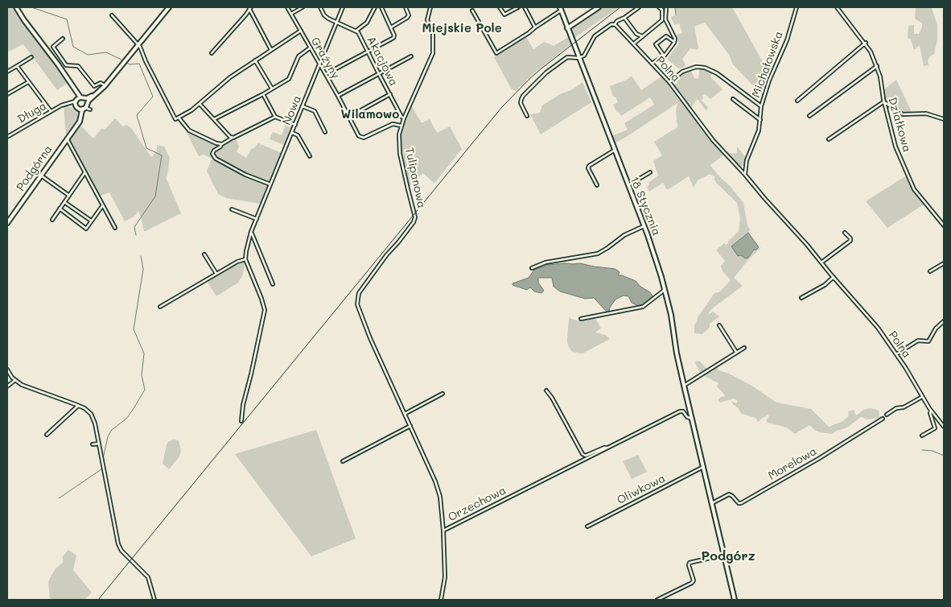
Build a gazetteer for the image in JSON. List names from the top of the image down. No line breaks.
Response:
{"streets":{"street":["Grażyny","Akacjowa","Michałowska","Polna","Nowa","Długa","Działkowa","Podgórna","Tulipanowa","18 Stycznia","Morelowa","Oliwkowa","Orzechowa"]},"crossings":[["Grażyny","Nowa"],["Grażyny","Tulipanowa"],["Akacjowa","Nowa"],["Akacjowa","Tulipanowa"],["Michałowska","Polna"],["Długa","Podgórna"],["Tulipanowa","Orzechowa"],["18 Stycznia","Morelowa"],["18 Stycznia","Oliwkowa"],["18 Stycznia","Orzechowa"]],"districts":["Miejskie Pole","Wilamowo","Podgórz"]}
